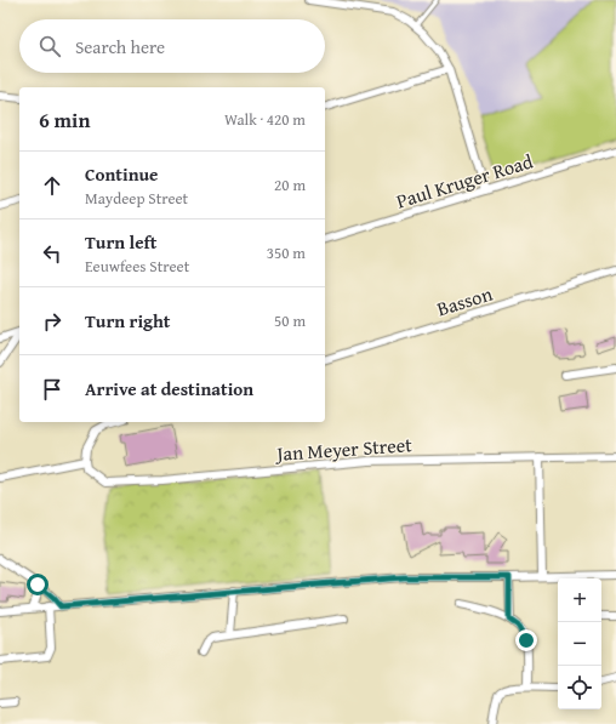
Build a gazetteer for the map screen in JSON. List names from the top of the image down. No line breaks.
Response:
{"streets":{"street":["Paul Kruger Road","Basson","Jan Meyer Street"]},"page":{"search":"Search here","heading":["6 min","Walk · 420 m"],"list":[["Continue","Maydeep Street","20 m"],["Turn left","Eeuwfees Street","350 m"],["Turn right","50 m"],"Arrive at destination"],"map_buttons":["+","−"]}}
